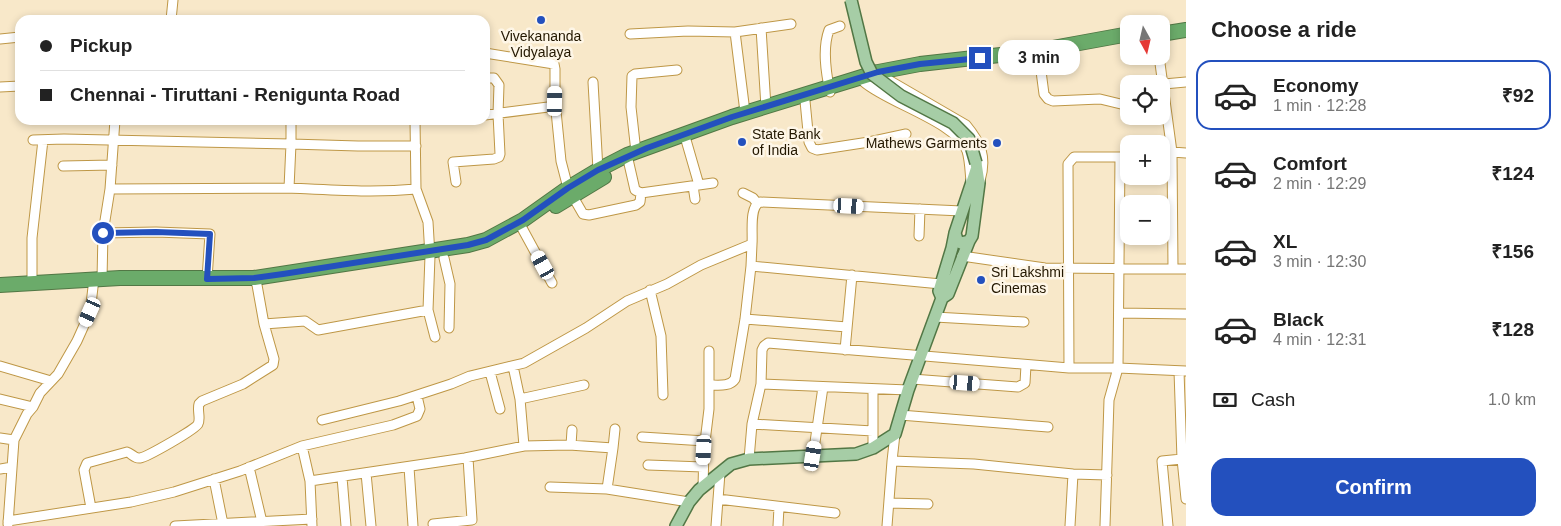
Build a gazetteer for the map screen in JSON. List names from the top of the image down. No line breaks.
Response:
{"places":["Vivekananda Vidyalaya","State Bank of India","Mathews Garments","Sri Lakshmi Cinemas"],"north":"bottom","page":{"heading":"Choose a ride","map_buttons":["+","−"],"banner":["Pickup","Chennai - Tiruttani - Renigunta Road"],"bubble":"3 min","list":[{"name":"Economy","note":"1 min · 12:28","value":"₹92"},{"name":"Comfort","note":"2 min · 12:29","value":"₹124"},{"name":"XL","note":"3 min · 12:30","value":"₹156"},{"name":"Black","note":"4 min · 12:31","value":"₹128"}],"pay":["Cash","1.0 km"],"buttons":"Confirm"}}
